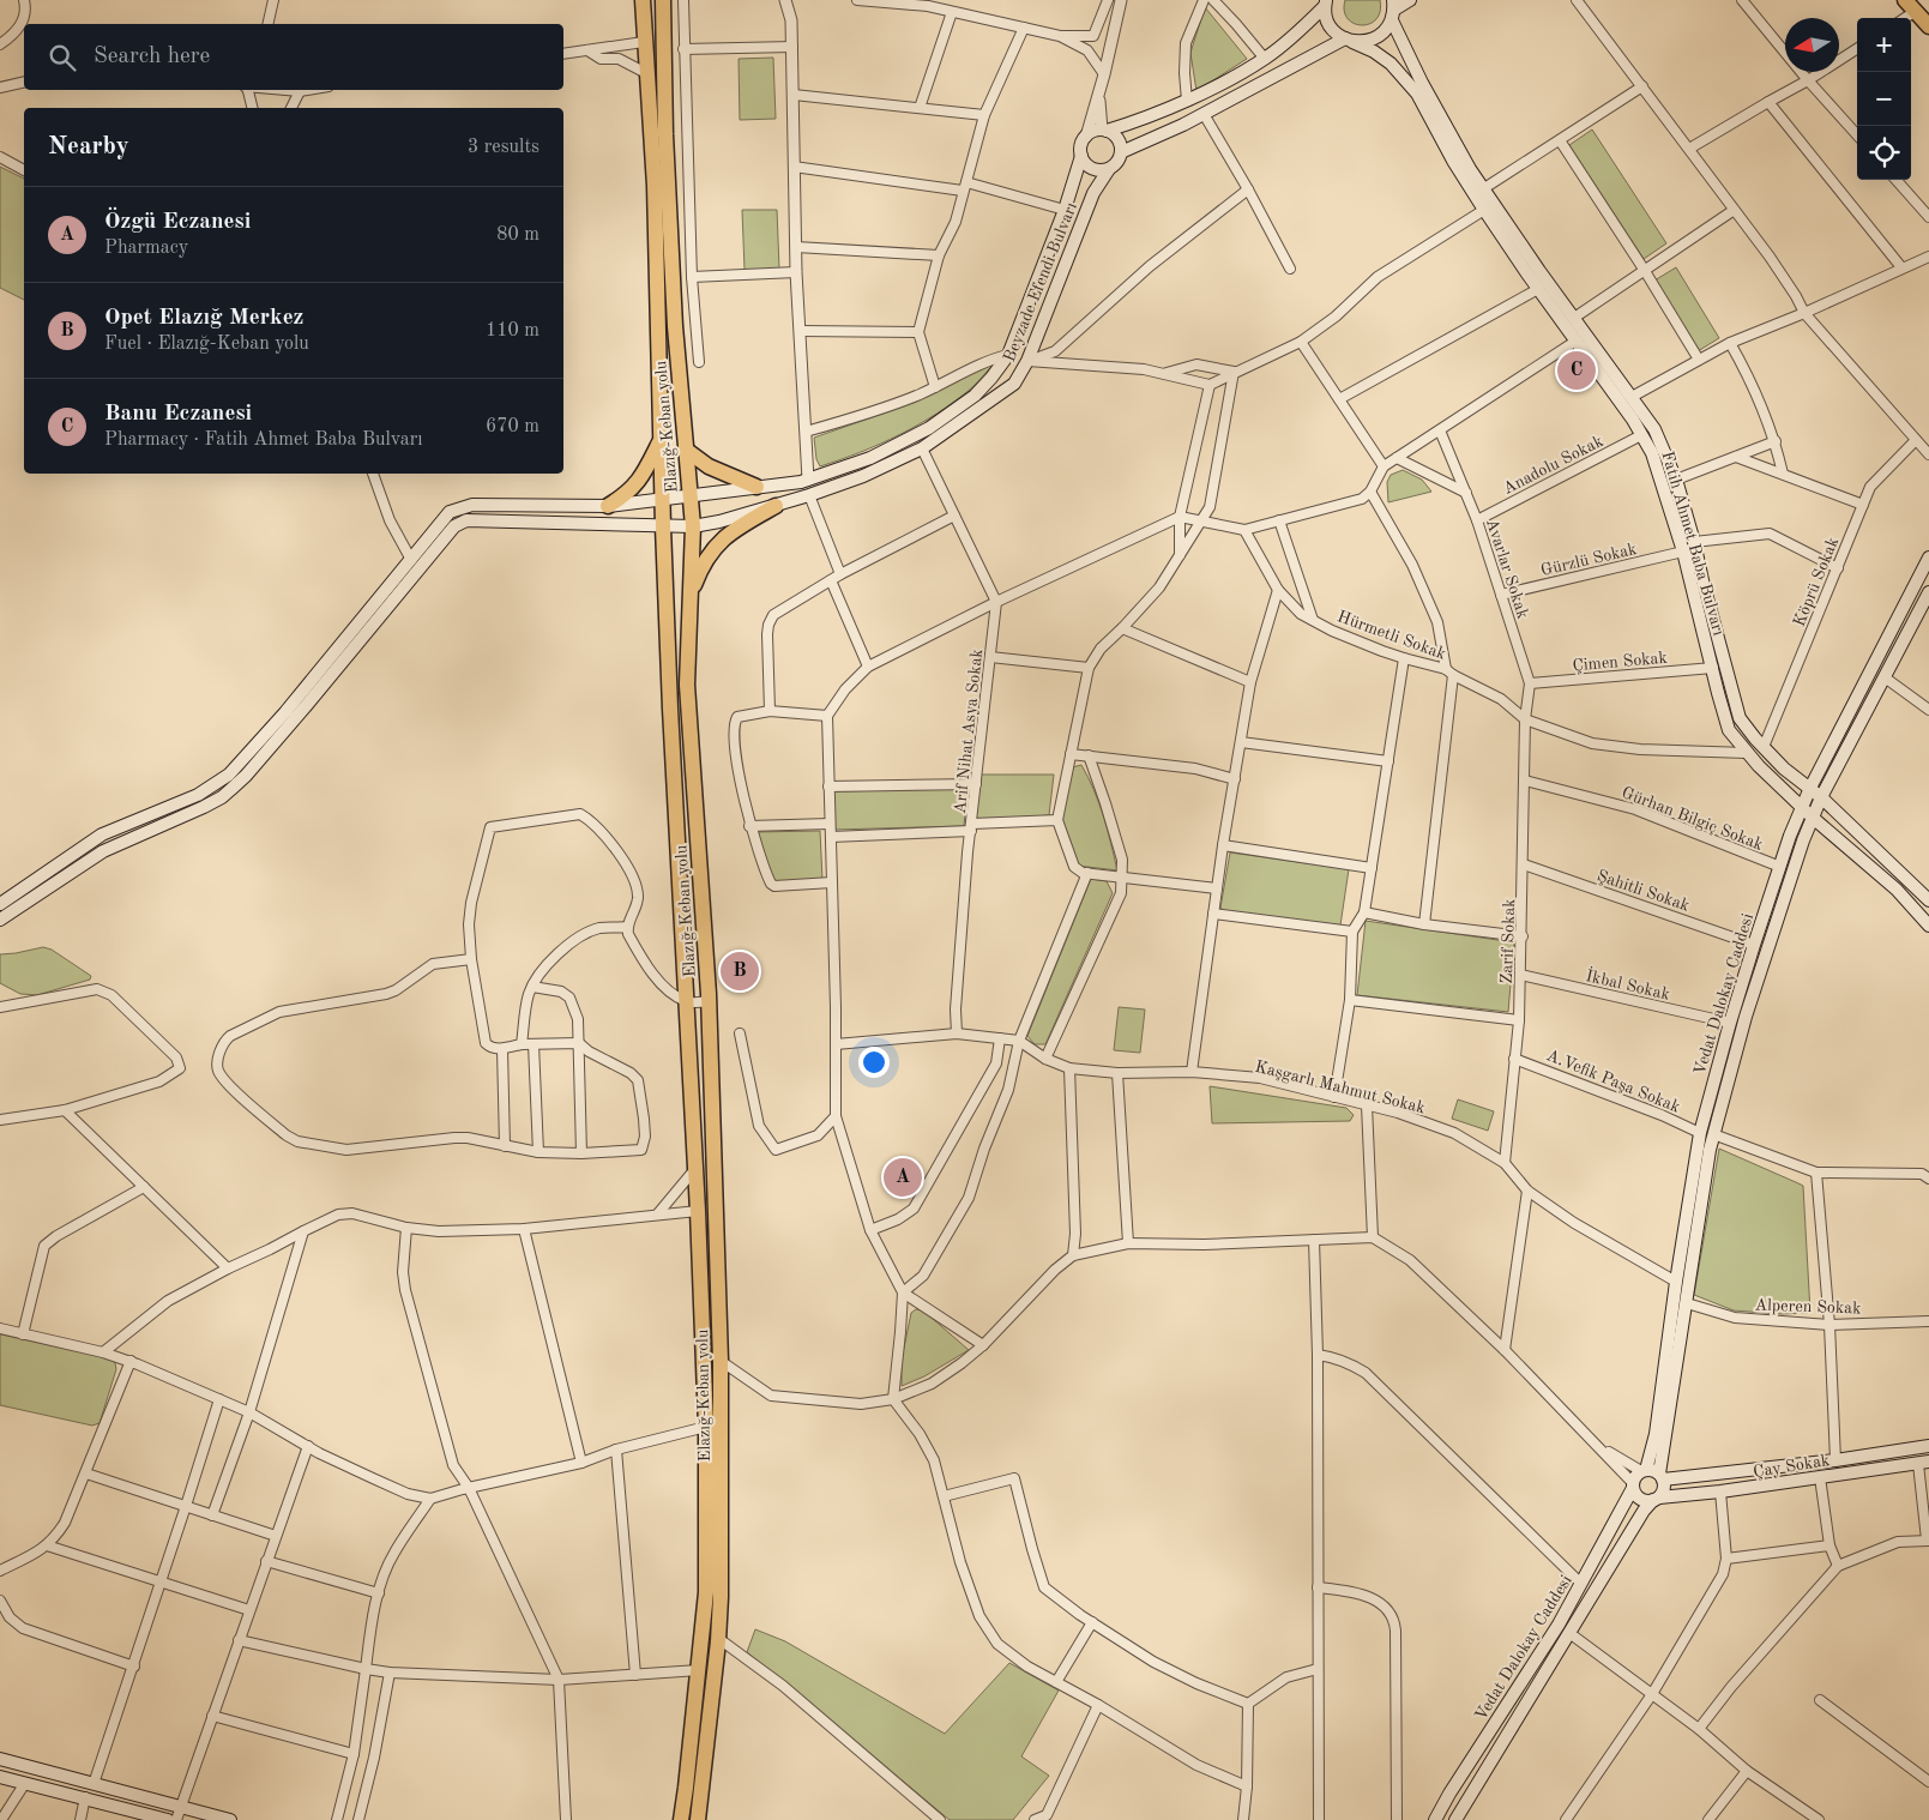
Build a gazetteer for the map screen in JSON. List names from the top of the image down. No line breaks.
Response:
{"streets":{"highway":["Elazığ-Keban yolu"],"main road":["Beyzade Efendi Bulvarı","Fatih Ahmet Baba Bulvarı","Vedat Dalokay Caddesi","Çay Sokak"],"street":["Anadolu Sokak","Gürzlü Sokak","Avarlar Sokak","Köprü Sokak","Hürmetli Sokak","Çimen Sokak","Arif Nihat Asya Sokak","Gürhan Bilgiç Sokak","Şahitli Sokak","Zarif Sokak","İkbal Sokak","A.Vefik Paşa Sokak","Kaşgarlı Mahmut Sokak","Alperen Sokak"]},"crossings":[["Beyzade Efendi Bulvarı","Elazığ-Keban yolu"],["Anadolu Sokak","Fatih Ahmet Baba Bulvarı"],["Anadolu Sokak","Avarlar Sokak"],["Fatih Ahmet Baba Bulvarı","Gürzlü Sokak"],["Fatih Ahmet Baba Bulvarı","Köprü Sokak"],["Fatih Ahmet Baba Bulvarı","Hürmetli Sokak"],["Fatih Ahmet Baba Bulvarı","Çimen Sokak"],["Fatih Ahmet Baba Bulvarı","Vedat Dalokay Caddesi"],["Gürzlü Sokak","Avarlar Sokak"],["Avarlar Sokak","Hürmetli Sokak"],["Avarlar Sokak","Çimen Sokak"],["Avarlar Sokak","Zarif Sokak"],["Hürmetli Sokak","Zarif Sokak"],["Arif Nihat Asya Sokak","Kaşgarlı Mahmut Sokak"],["Gürhan Bilgiç Sokak","Zarif Sokak"],["Gürhan Bilgiç Sokak","Vedat Dalokay Caddesi"],["Şahitli Sokak","Zarif Sokak"],["Şahitli Sokak","Vedat Dalokay Caddesi"],["Zarif Sokak","İkbal Sokak"],["Zarif Sokak","A.Vefik Paşa Sokak"],["Zarif Sokak","Kaşgarlı Mahmut Sokak"],["İkbal Sokak","Vedat Dalokay Caddesi"],["Vedat Dalokay Caddesi","A.Vefik Paşa Sokak"],["Vedat Dalokay Caddesi","Kaşgarlı Mahmut Sokak"],["Vedat Dalokay Caddesi","Alperen Sokak"],["Vedat Dalokay Caddesi","Çay Sokak"]],"north":"left","page":{"map_buttons":["+","−"],"search":"Search here","heading":["Nearby","3 results"],"list":[{"mark":"A","name":"Özgü Eczanesi","note":"Pharmacy","value":"80 m"},{"mark":"B","name":"Opet Elazığ Merkez","note":"Fuel · Elazığ-Keban yolu","value":"110 m"},{"mark":"C","name":"Banu Eczanesi","note":"Pharmacy · Fatih Ahmet Baba Bulvarı","value":"670 m"}],"pins":["C","B","A"]}}
